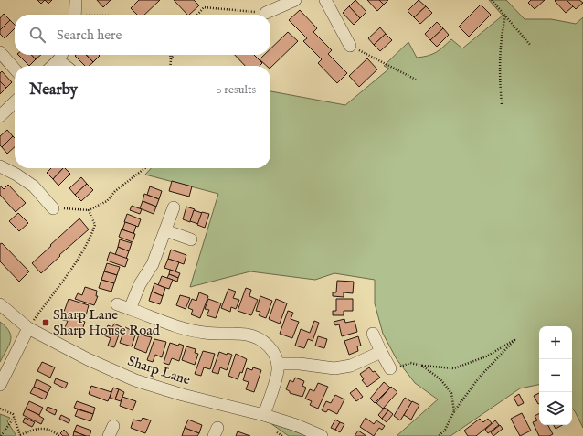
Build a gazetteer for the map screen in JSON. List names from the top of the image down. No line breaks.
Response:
{"streets":{"street":["Sharp Lane"]},"places":{"transit":["Sharp Lane Sharp House Road"]},"page":{"search":"Search here","heading":["Nearby","0 results"],"map_buttons":["+","−"]}}
